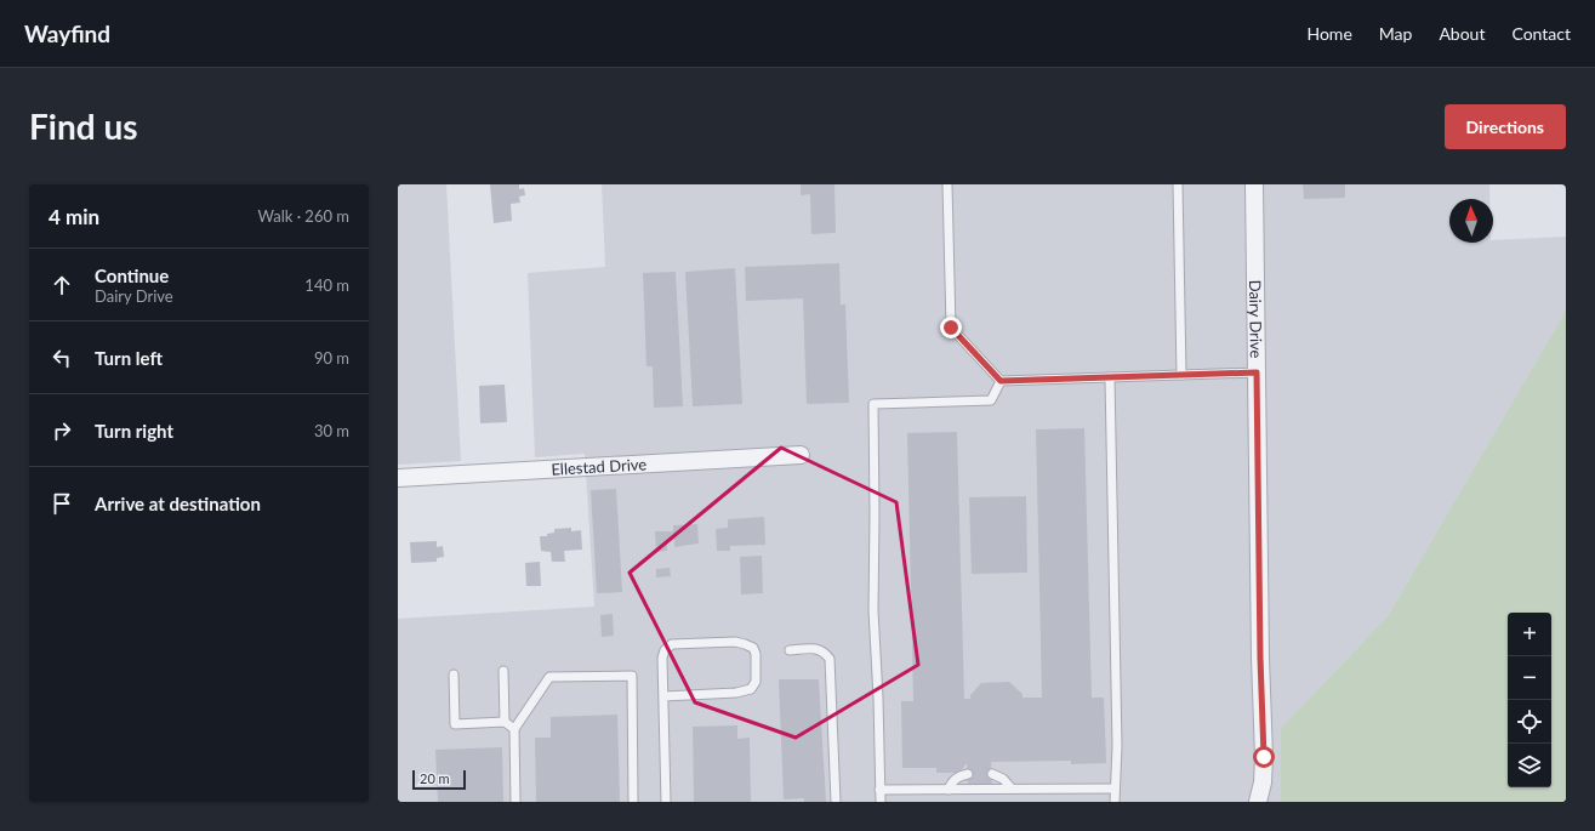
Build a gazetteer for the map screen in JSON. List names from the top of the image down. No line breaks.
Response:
{"streets":{"street":["Dairy Drive","Ellestad Drive"]},"scale_bar":"20 m","north":"top","page":{"header":"Wayfind","nav":["Home","Map","About","Contact"],"buttons":"Directions","title":"Find us","heading":["4 min","Walk · 260 m"],"list":[["Continue","Dairy Drive","140 m"],["Turn left","90 m"],["Turn right","30 m"],"Arrive at destination"],"map_buttons":["+","−"],"scale":"20 m"}}
